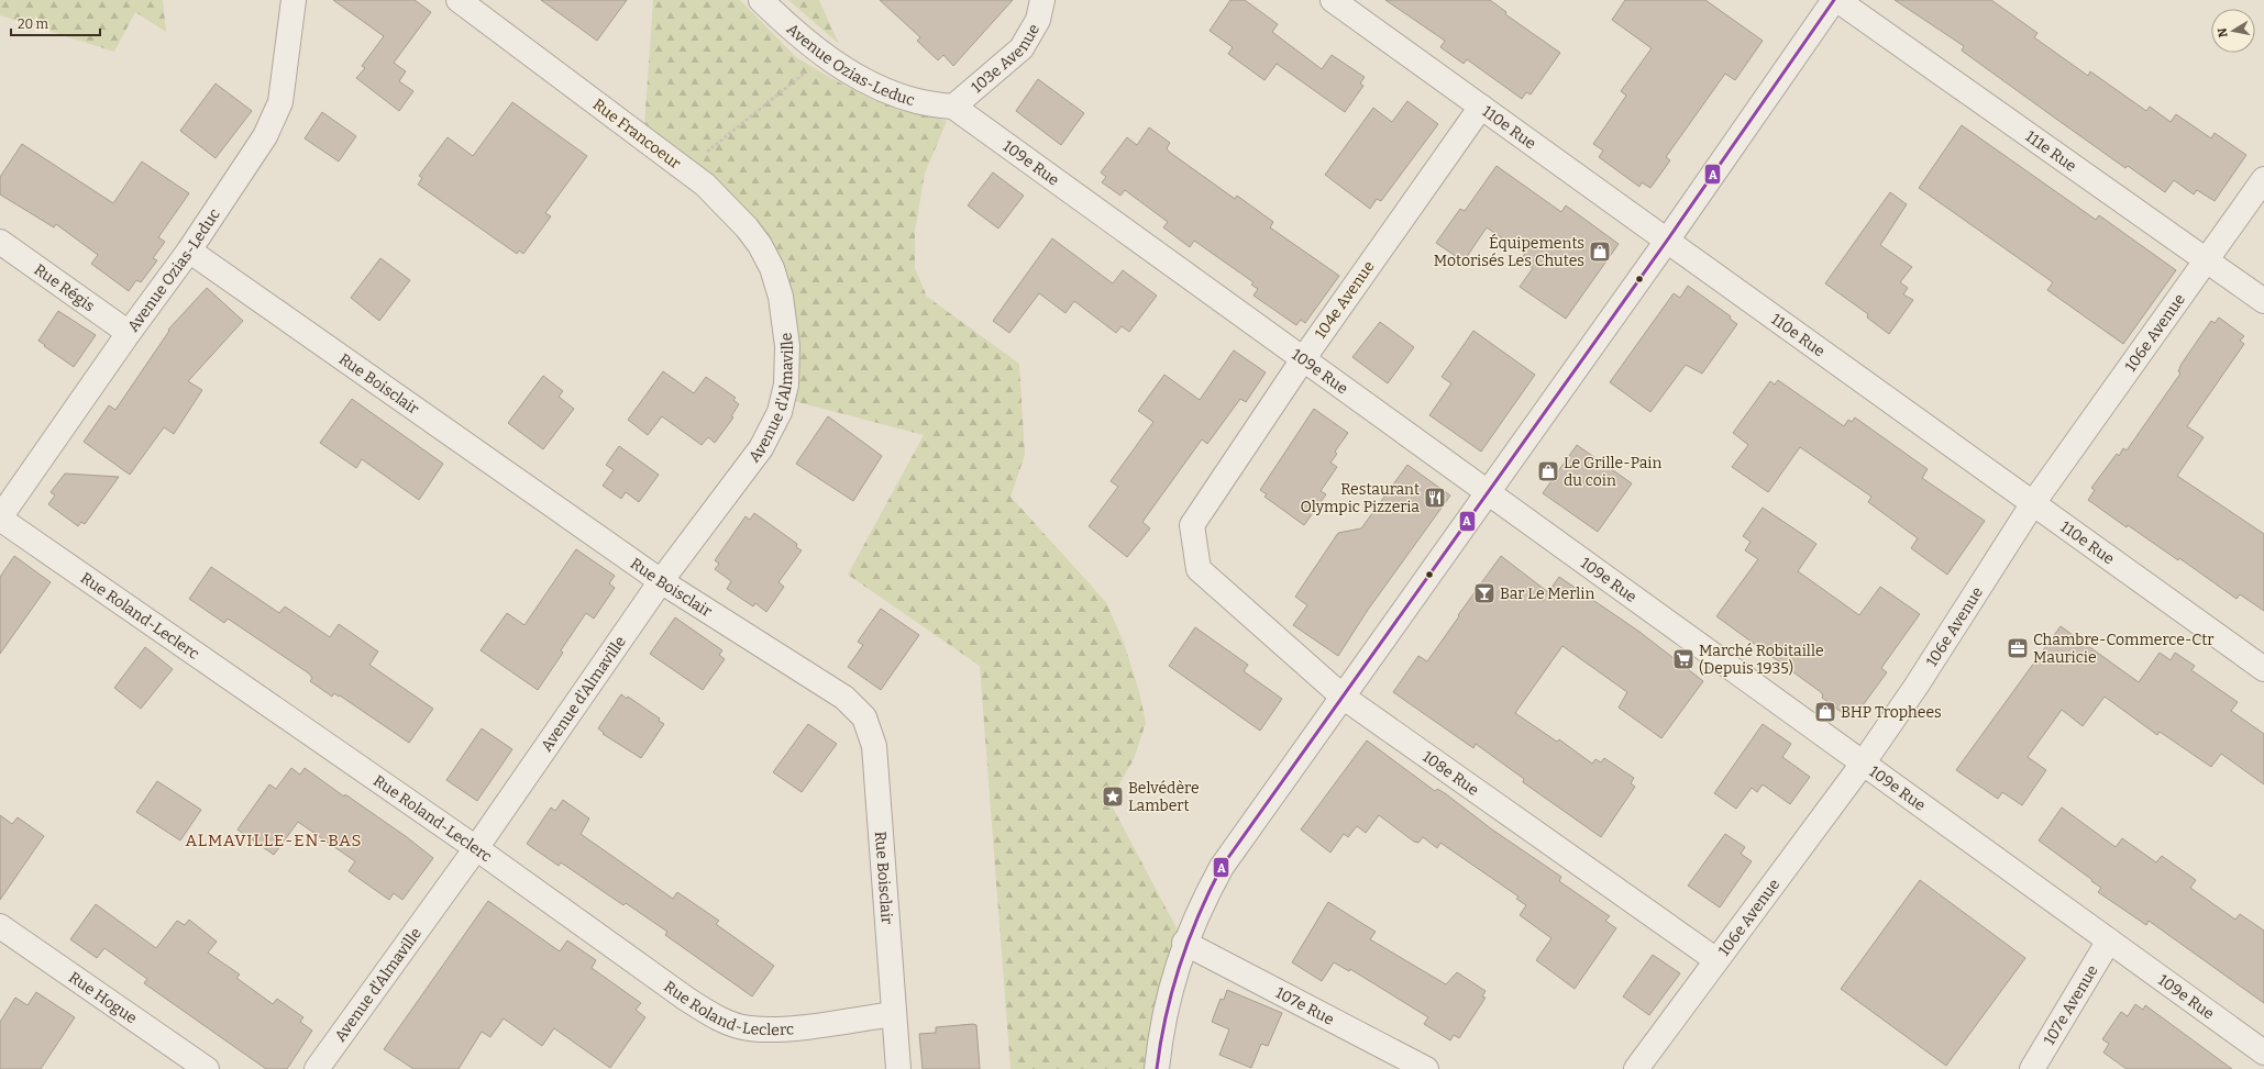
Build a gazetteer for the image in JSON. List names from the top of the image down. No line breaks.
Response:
{"streets":{"street":["103e Avenue","Avenue Ozias-Leduc","110e Rue","Rue Francoeur","111e Rue","109e Rue","Rue Régis","104e Avenue","106e Avenue","Rue Boisclair","Avenue d'Almaville","Rue Roland-Leclerc","108e Rue","Rue Hogue","107e Avenue","107e Rue"]},"crossings":[["103e Avenue","Avenue Ozias-Leduc"],["103e Avenue","109e Rue"],["Avenue Ozias-Leduc","109e Rue"],["Avenue Ozias-Leduc","Rue Régis"],["Avenue Ozias-Leduc","Rue Boisclair"],["Avenue Ozias-Leduc","Rue Roland-Leclerc"],["110e Rue","104e Avenue"],["110e Rue","106e Avenue"],["Rue Francoeur","Avenue d'Almaville"],["111e Rue","106e Avenue"],["109e Rue","104e Avenue"],["109e Rue","106e Avenue"],["109e Rue","107e Avenue"],["104e Avenue","108e Rue"],["106e Avenue","108e Rue"],["Rue Boisclair","Avenue d'Almaville"],["Rue Boisclair","Rue Roland-Leclerc"],["Avenue d'Almaville","Rue Roland-Leclerc"]],"districts":["ALMAVILLE-EN-BAS"],"places":{"shop":["Équipements Motorisés Les Chutes","Le Grille-Pain du coin","BHP Trophees"],"restaurant":["Restaurant Olympic Pizzeria"],"bar":["Bar Le Merlin"],"office":["Chambre-Commerce-Ctr Mauricie"],"supermarket":["Marché Robitaille (Depuis 1935)"],"place":["Belvédère Lambert"]},"lines":["transit line A"],"scale_bar":"20 m","north":"left"}
